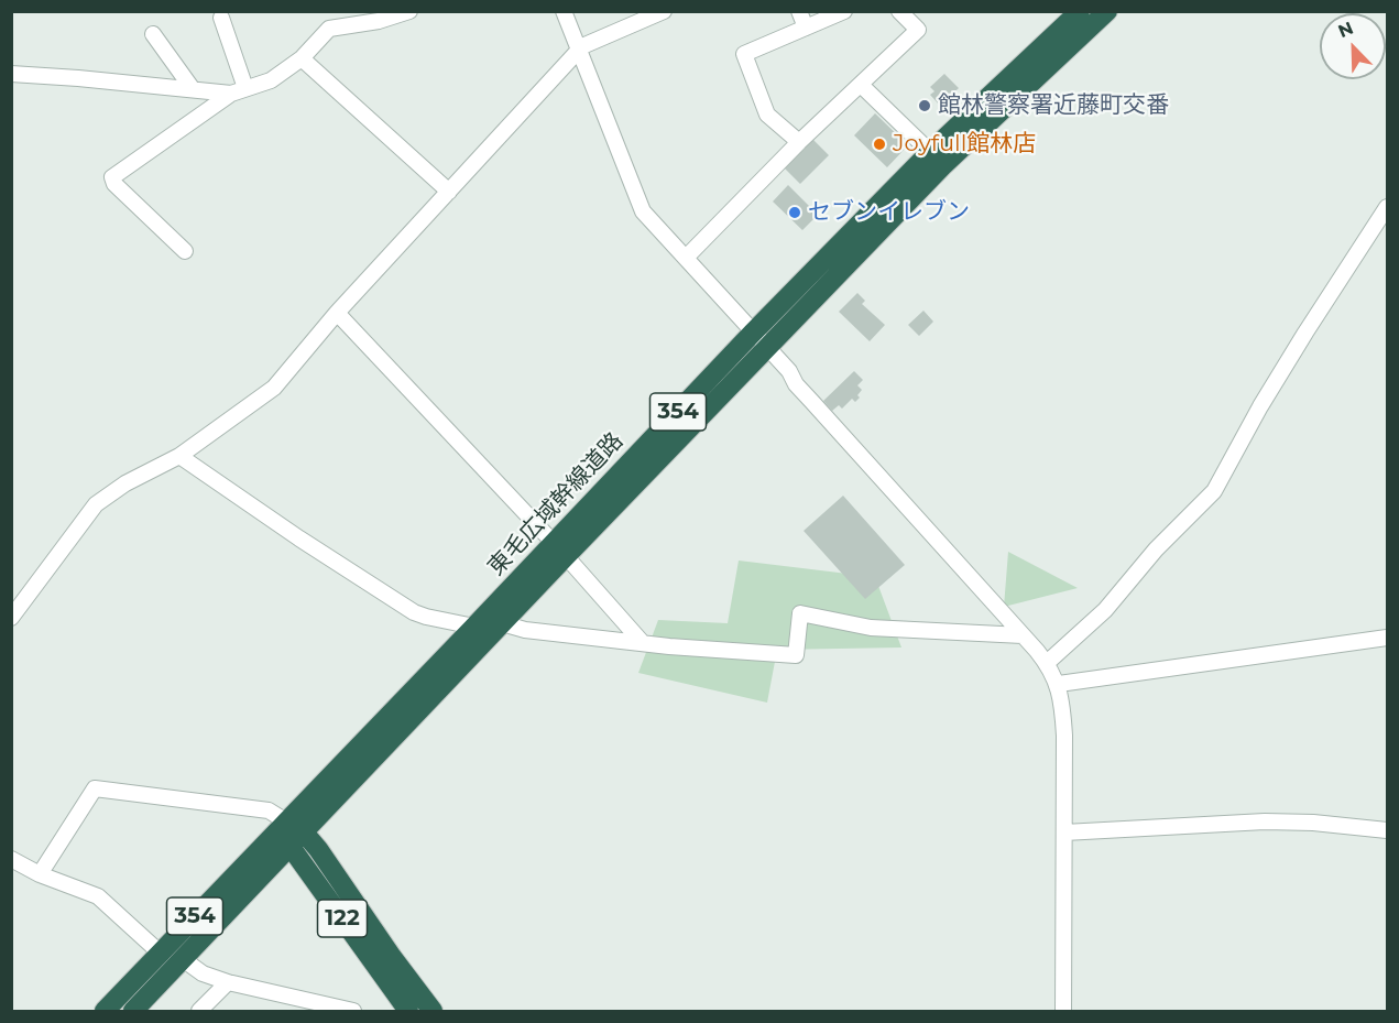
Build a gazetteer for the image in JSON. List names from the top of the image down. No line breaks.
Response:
{"streets":{"highway":["354","東毛広域幹線道路","122"]},"crossings":[["東毛広域幹線道路","122"]],"places":["館林警察署近藤町交番","Joyfull館林店","セブンイレブン"],"north":"top left"}
